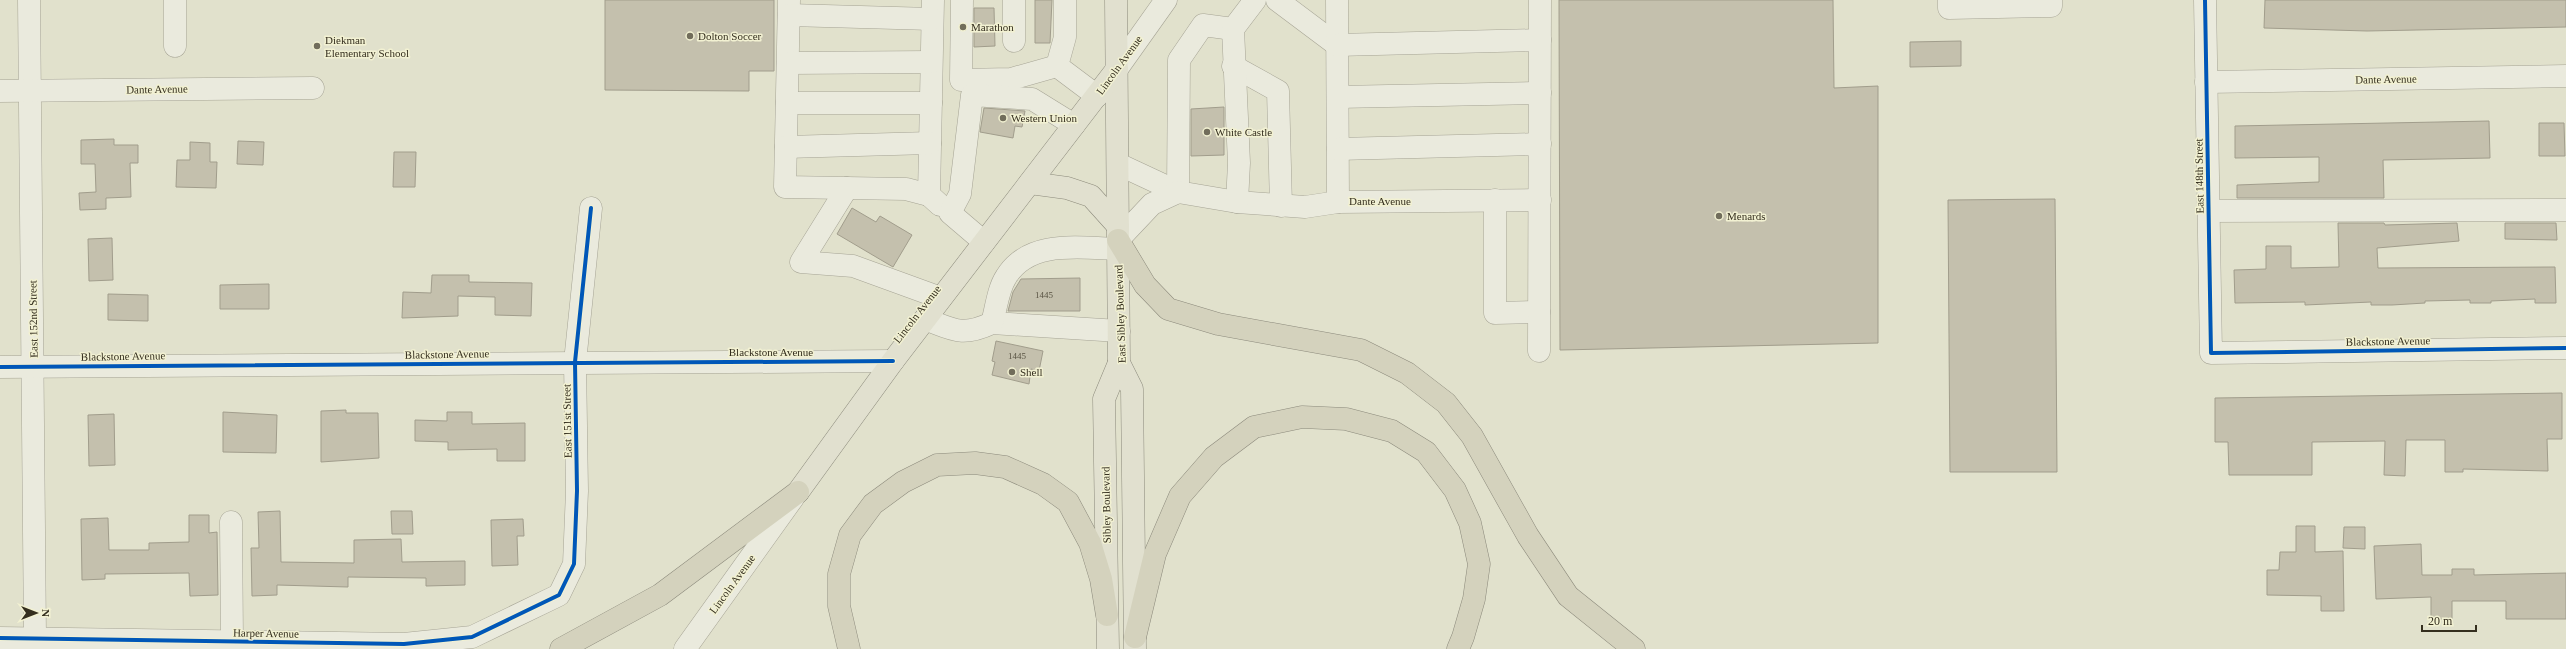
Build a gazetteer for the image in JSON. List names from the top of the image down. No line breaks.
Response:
{"streets":{"main road":["Lincoln Avenue","East Sibley Boulevard","Sibley Boulevard"],"street":["Dante Avenue","East 148th Street","East 152nd Street","Blackstone Avenue","East 151st Street","Harper Avenue"]},"crossings":[["Lincoln Avenue","East Sibley Boulevard"],["Lincoln Avenue","Blackstone Avenue"],["Dante Avenue","East 148th Street"],["Dante Avenue","East 152nd Street"],["East 148th Street","Blackstone Avenue"],["East Sibley Boulevard","Sibley Boulevard"],["East 152nd Street","Blackstone Avenue"],["East 152nd Street","Harper Avenue"],["Blackstone Avenue","East 151st Street"],["East 151st Street","Harper Avenue"]],"places":["Marathon","Dolton Soccer","Diekman Elementary School","Western Union","White Castle","Menards","Shell"],"house_numbers":["1445","1445"],"scale_bar":"20 m","north":"right"}
